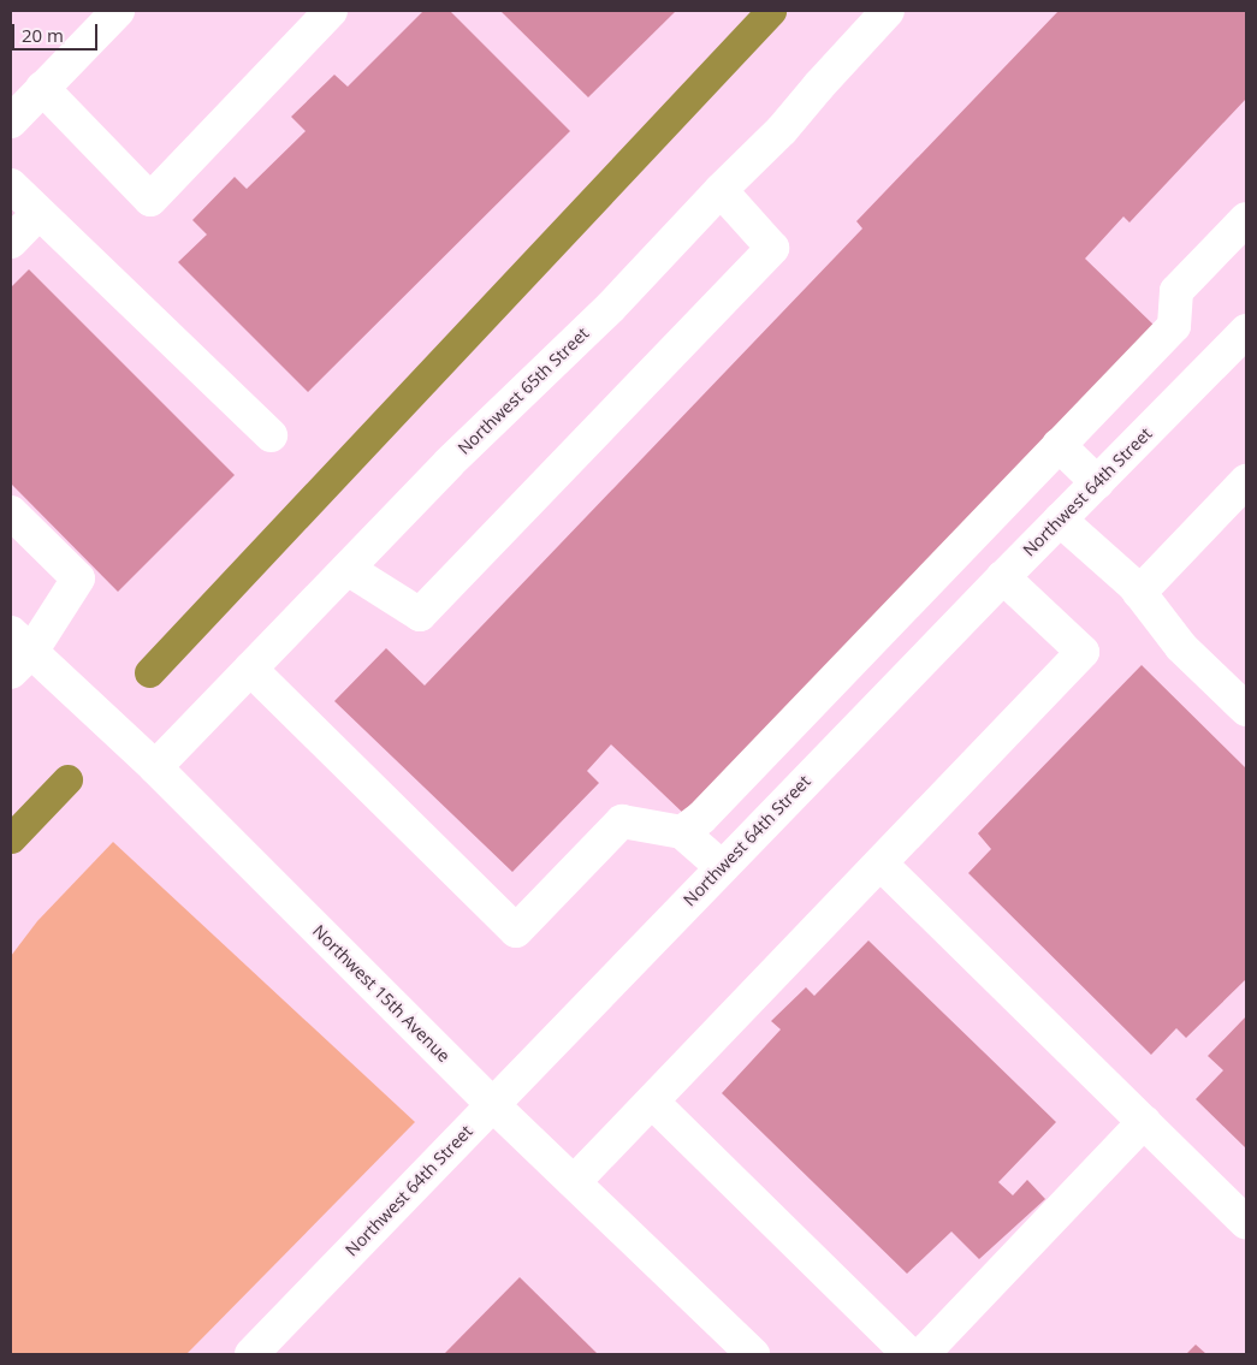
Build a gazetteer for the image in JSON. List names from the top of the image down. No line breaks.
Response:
{"streets":{"street":["Northwest 65th Street","Northwest 64th Street","Northwest 15th Avenue"]},"crossings":[["Northwest 65th Street","Northwest 15th Avenue"],["Northwest 64th Street","Northwest 15th Avenue"]],"scale_bar":"20 m"}
